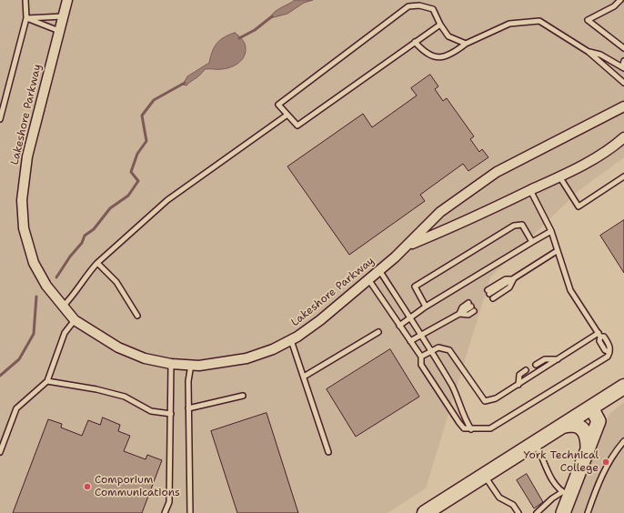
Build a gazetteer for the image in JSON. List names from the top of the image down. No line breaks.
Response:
{"streets":{"street":["Lakeshore Parkway"]},"places":["York Technical College","Comporium Communications"]}
